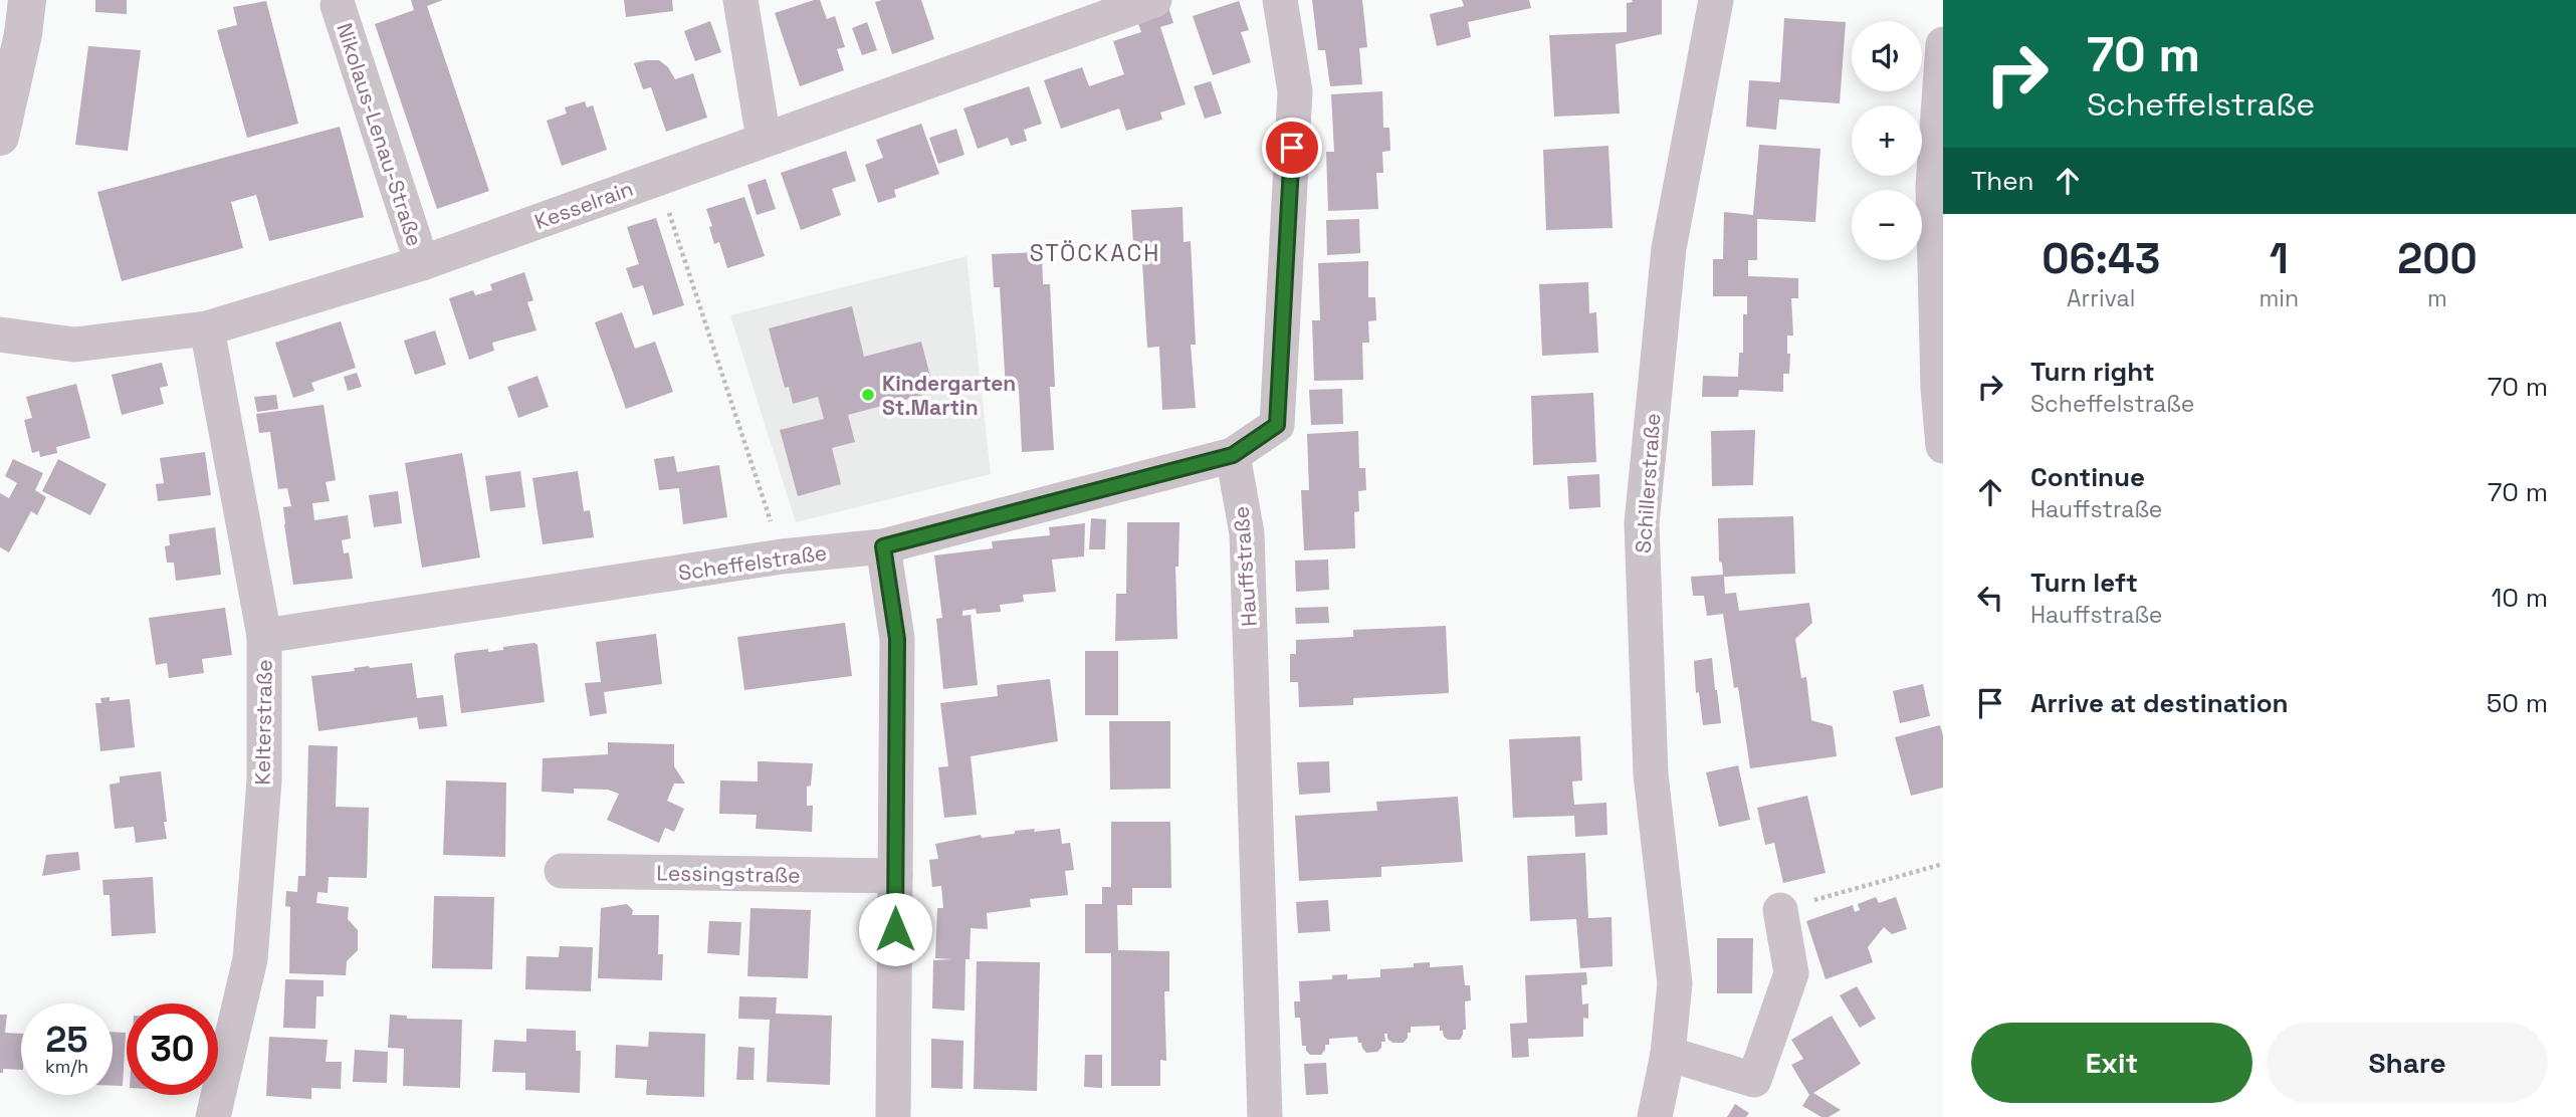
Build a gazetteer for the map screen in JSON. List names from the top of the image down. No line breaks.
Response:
{"streets":{"street":["Nikolaus-Lenau-Straße","Kesselrain","Schillerstraße","Scheffelstraße","Hauffstraße","Kelterstraße","Lessingstraße"]},"crossings":[["Nikolaus-Lenau-Straße","Kesselrain"],["Kesselrain","Kelterstraße"],["Scheffelstraße","Hauffstraße"],["Scheffelstraße","Kelterstraße"]],"districts":["STÖCKACH"],"places":["Kindergarten St.Martin"],"page":{"turn":["70 m","Scheffelstraße"],"map_buttons":["+","−"],"then":"Then","eta":["06:43","Arrival","1","min","200","m"],"list":[{"name":"Turn right","note":"Scheffelstraße","value":"70 m"},{"name":"Continue","note":"Hauffstraße","value":"70 m"},{"name":"Turn left","note":"Hauffstraße","value":"10 m"},{"name":"Arrive at destination","value":"50 m"}],"speed":"25 km/h","limit":"30","buttons":["Exit","Share"]}}
